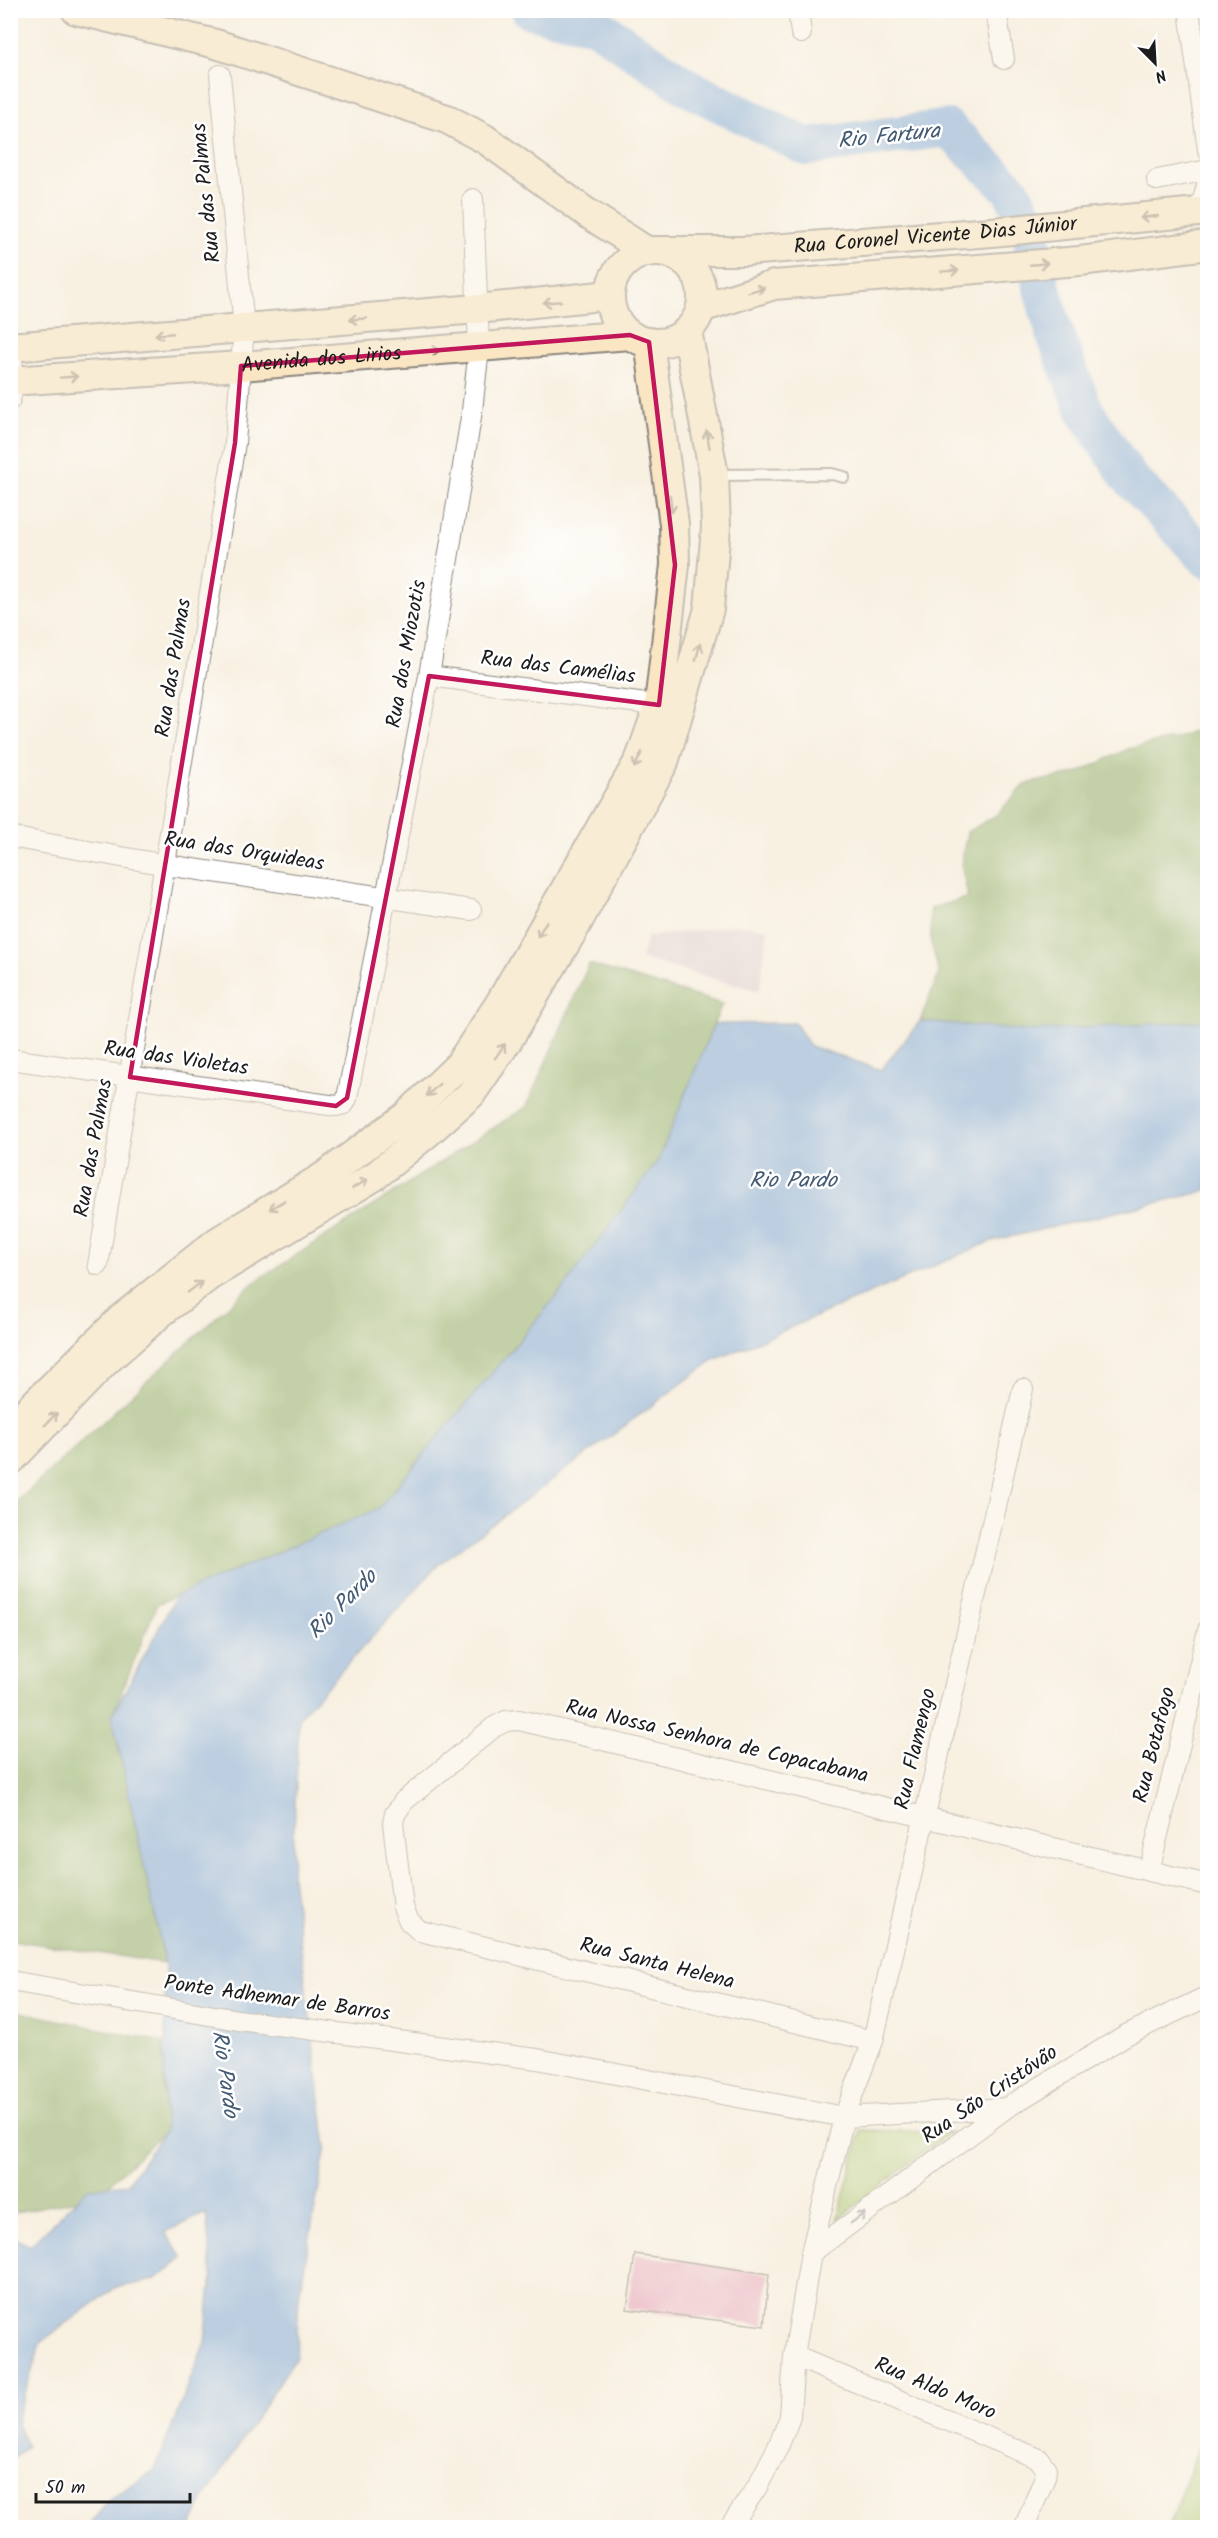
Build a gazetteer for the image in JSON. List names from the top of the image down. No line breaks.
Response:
{"streets":{"main road":["Rua Coronel Vicente Dias Júnior","Avenida dos Lirios"],"street":["Rua das Palmas","Rua dos Miozotis","Rua das Camélias","Rua das Orquideas","Rua das Violetas","Rua Nossa Senhora de Copacabana","Rua Botafogo","Rua Flamengo","Rua Santa Helena","Ponte Adhemar de Barros","Rua São Cristóvão","Rua Aldo Moro"]},"crossings":[["Rua das Palmas","Avenida dos Lirios"],["Rua das Palmas","Rua das Orquideas"],["Rua das Palmas","Rua das Violetas"],["Rua Coronel Vicente Dias Júnior","Avenida dos Lirios"],["Avenida dos Lirios","Rua dos Miozotis"],["Rua dos Miozotis","Rua das Camélias"],["Rua dos Miozotis","Rua das Orquideas"],["Rua dos Miozotis","Rua das Violetas"],["Rua Nossa Senhora de Copacabana","Rua Botafogo"],["Rua Nossa Senhora de Copacabana","Rua Flamengo"],["Rua Nossa Senhora de Copacabana","Rua Santa Helena"],["Rua Flamengo","Rua Santa Helena"],["Rua Flamengo","Ponte Adhemar de Barros"],["Rua Flamengo","Rua São Cristóvão"],["Rua Flamengo","Rua Aldo Moro"],["Ponte Adhemar de Barros","Rua São Cristóvão"]],"one_way":["Rua São Cristóvão"],"water":["Rio Fartura","Rio Pardo"],"scale_bar":"50 m","north":"bottom right"}
